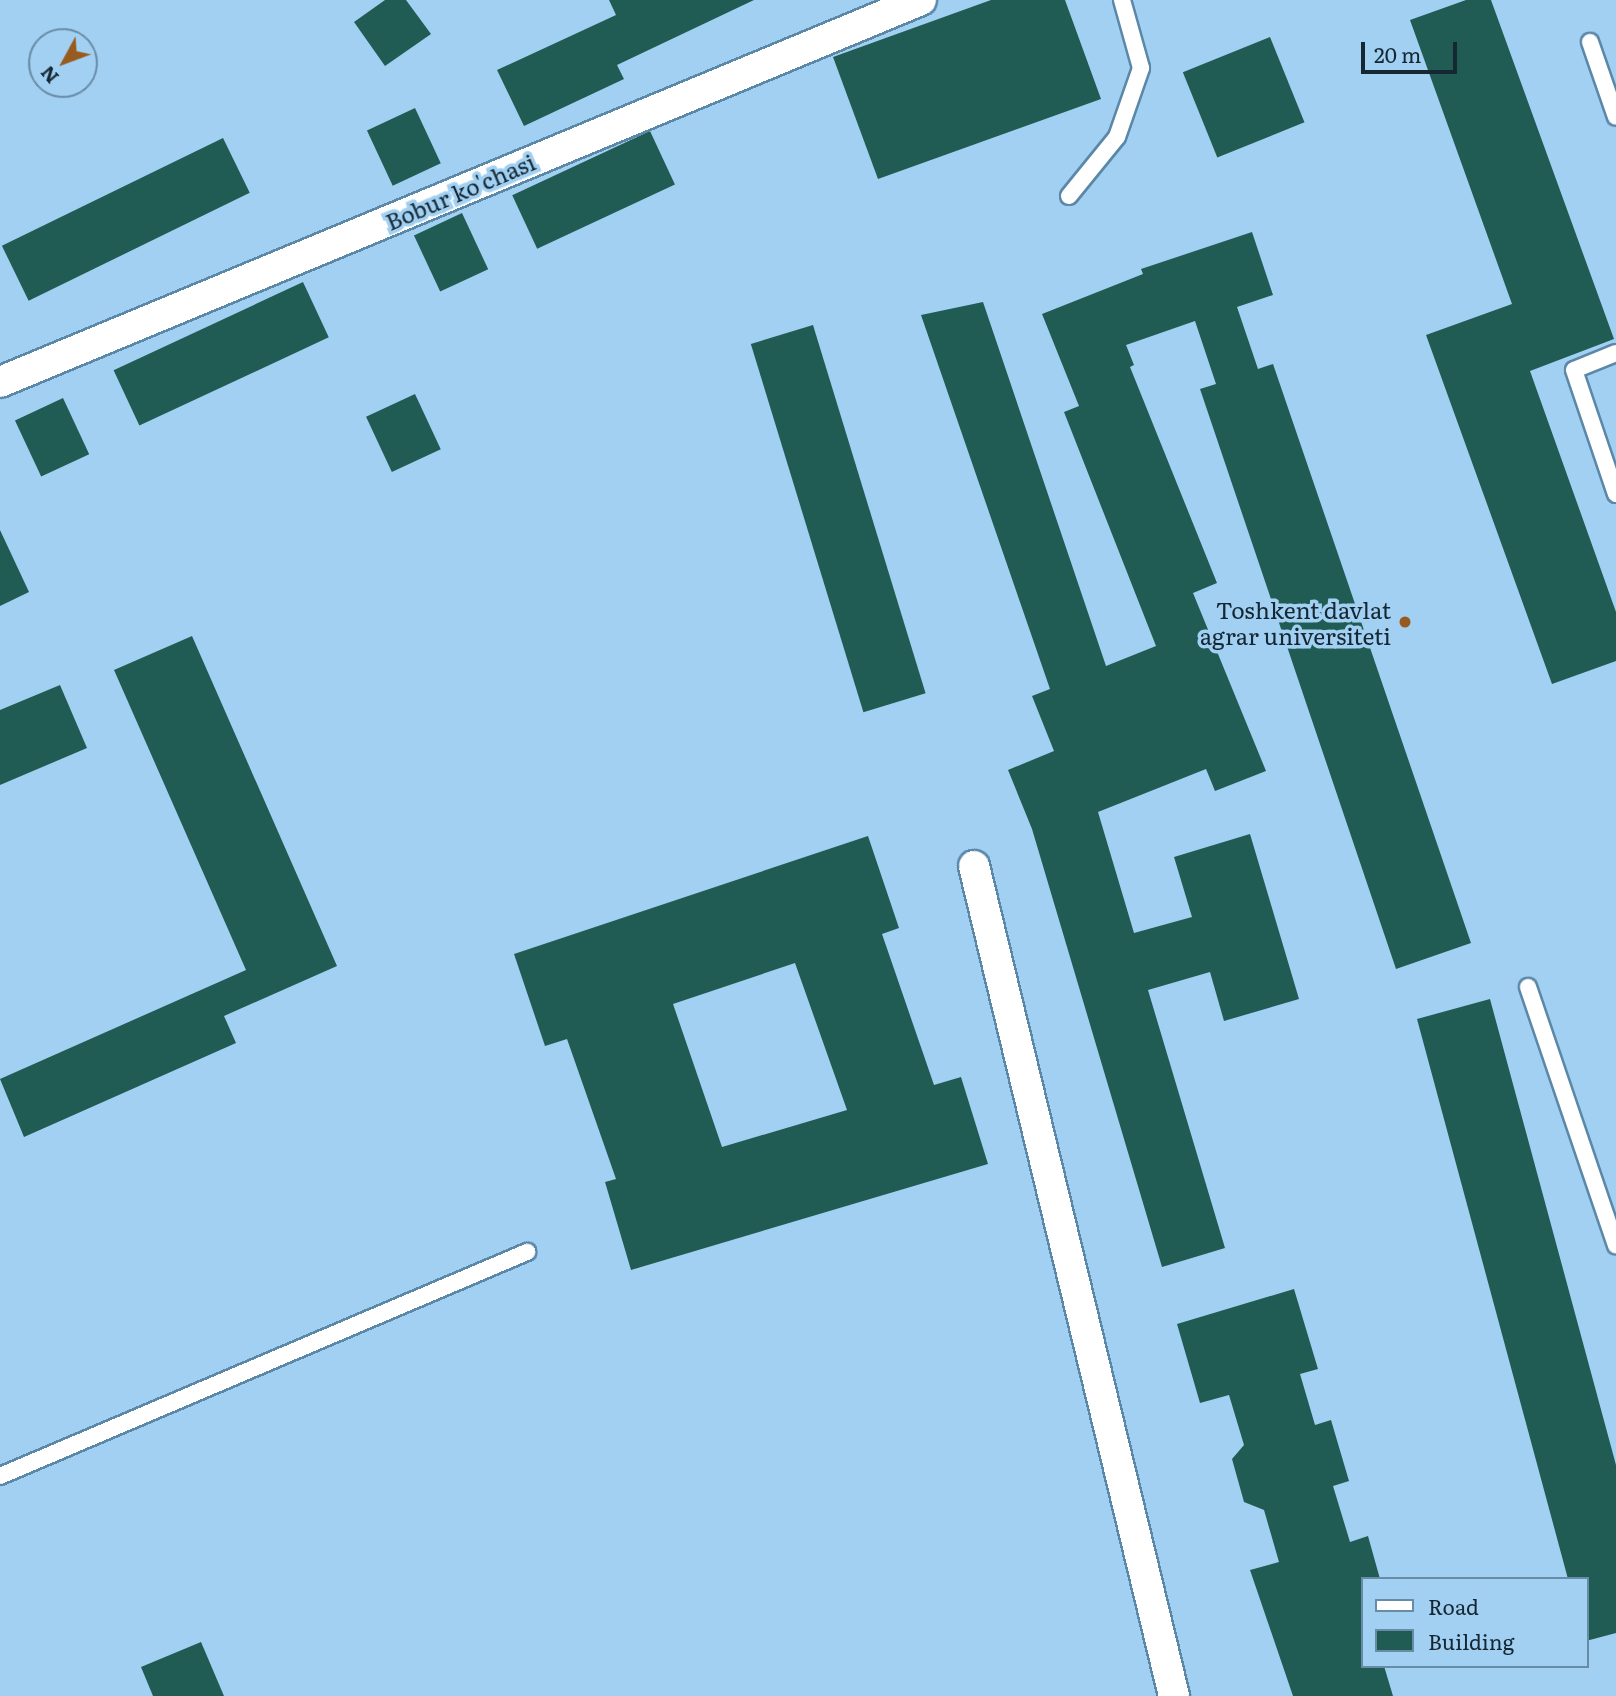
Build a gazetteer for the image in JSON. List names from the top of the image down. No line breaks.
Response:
{"streets":{"street":["Bobur ko'chasi"]},"places":["Toshkent davlat agrar universiteti"],"legend":["Road","Building"],"scale_bar":"20 m","north":"bottom left"}
